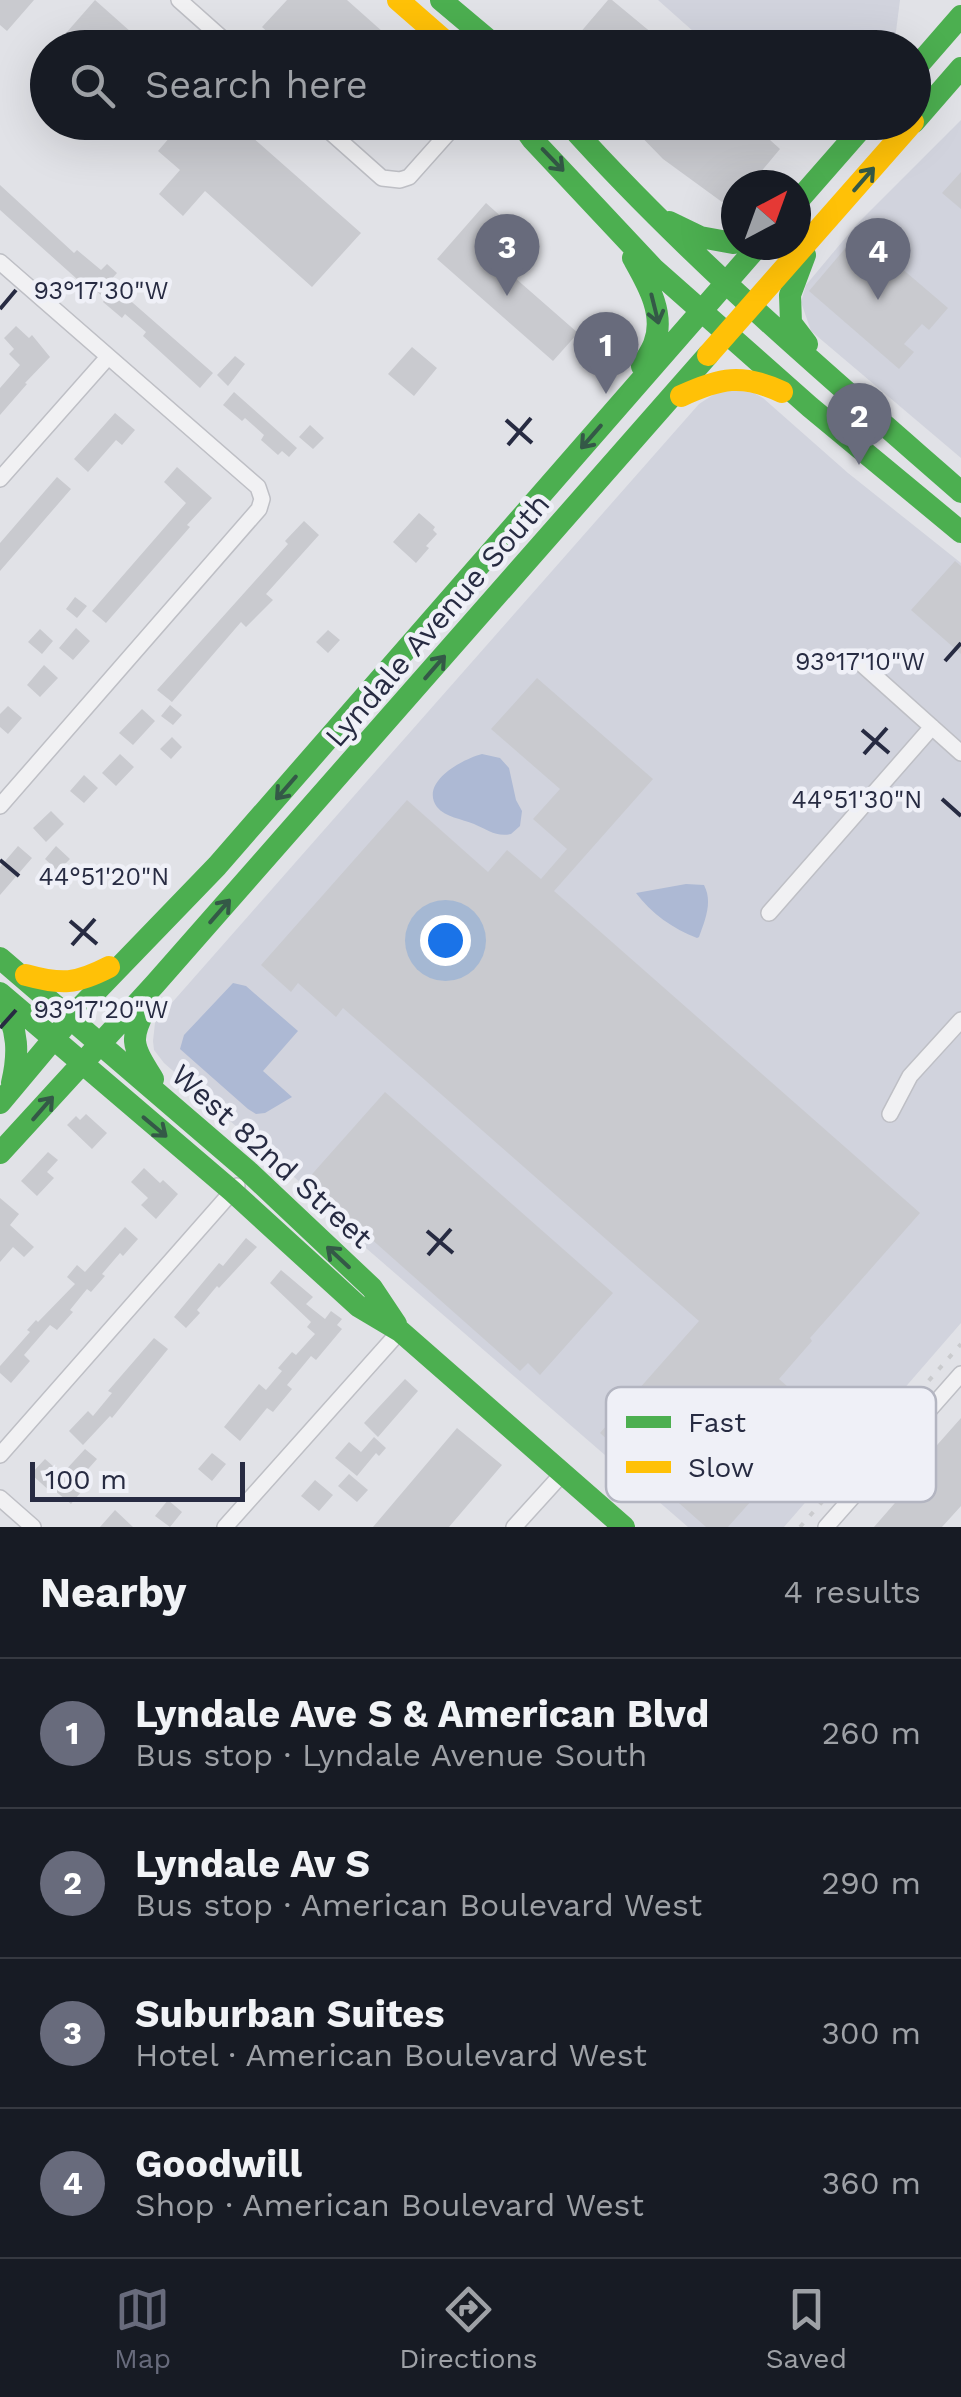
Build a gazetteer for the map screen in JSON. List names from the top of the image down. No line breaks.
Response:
{"streets":{"main road":["Lyndale Avenue South","West 82nd Street"]},"crossings":[["Lyndale Avenue South","West 82nd Street"]],"legend":["Fast","Slow"],"scale_bar":"100 m","north":"top right","page":{"search":"Search here","pins":["3","4","1","2"],"scale":"100 m","heading":["Nearby","4 results"],"list":[{"mark":"1","name":"Lyndale Ave S & American Blvd","note":"Bus stop · Lyndale Avenue South","value":"260 m"},{"mark":"2","name":"Lyndale Av S","note":"Bus stop · American Boulevard West","value":"290 m"},{"mark":"3","name":"Suburban Suites","note":"Hotel · American Boulevard West","value":"300 m"},{"mark":"4","name":"Goodwill","note":"Shop · American Boulevard West","value":"360 m"}],"nav":["Map","Directions","Saved"]},"coordinates":["93°17'30\"W","93°17'10\"W","44°51'30\"N","44°51'20\"N","93°17'20\"W"]}
